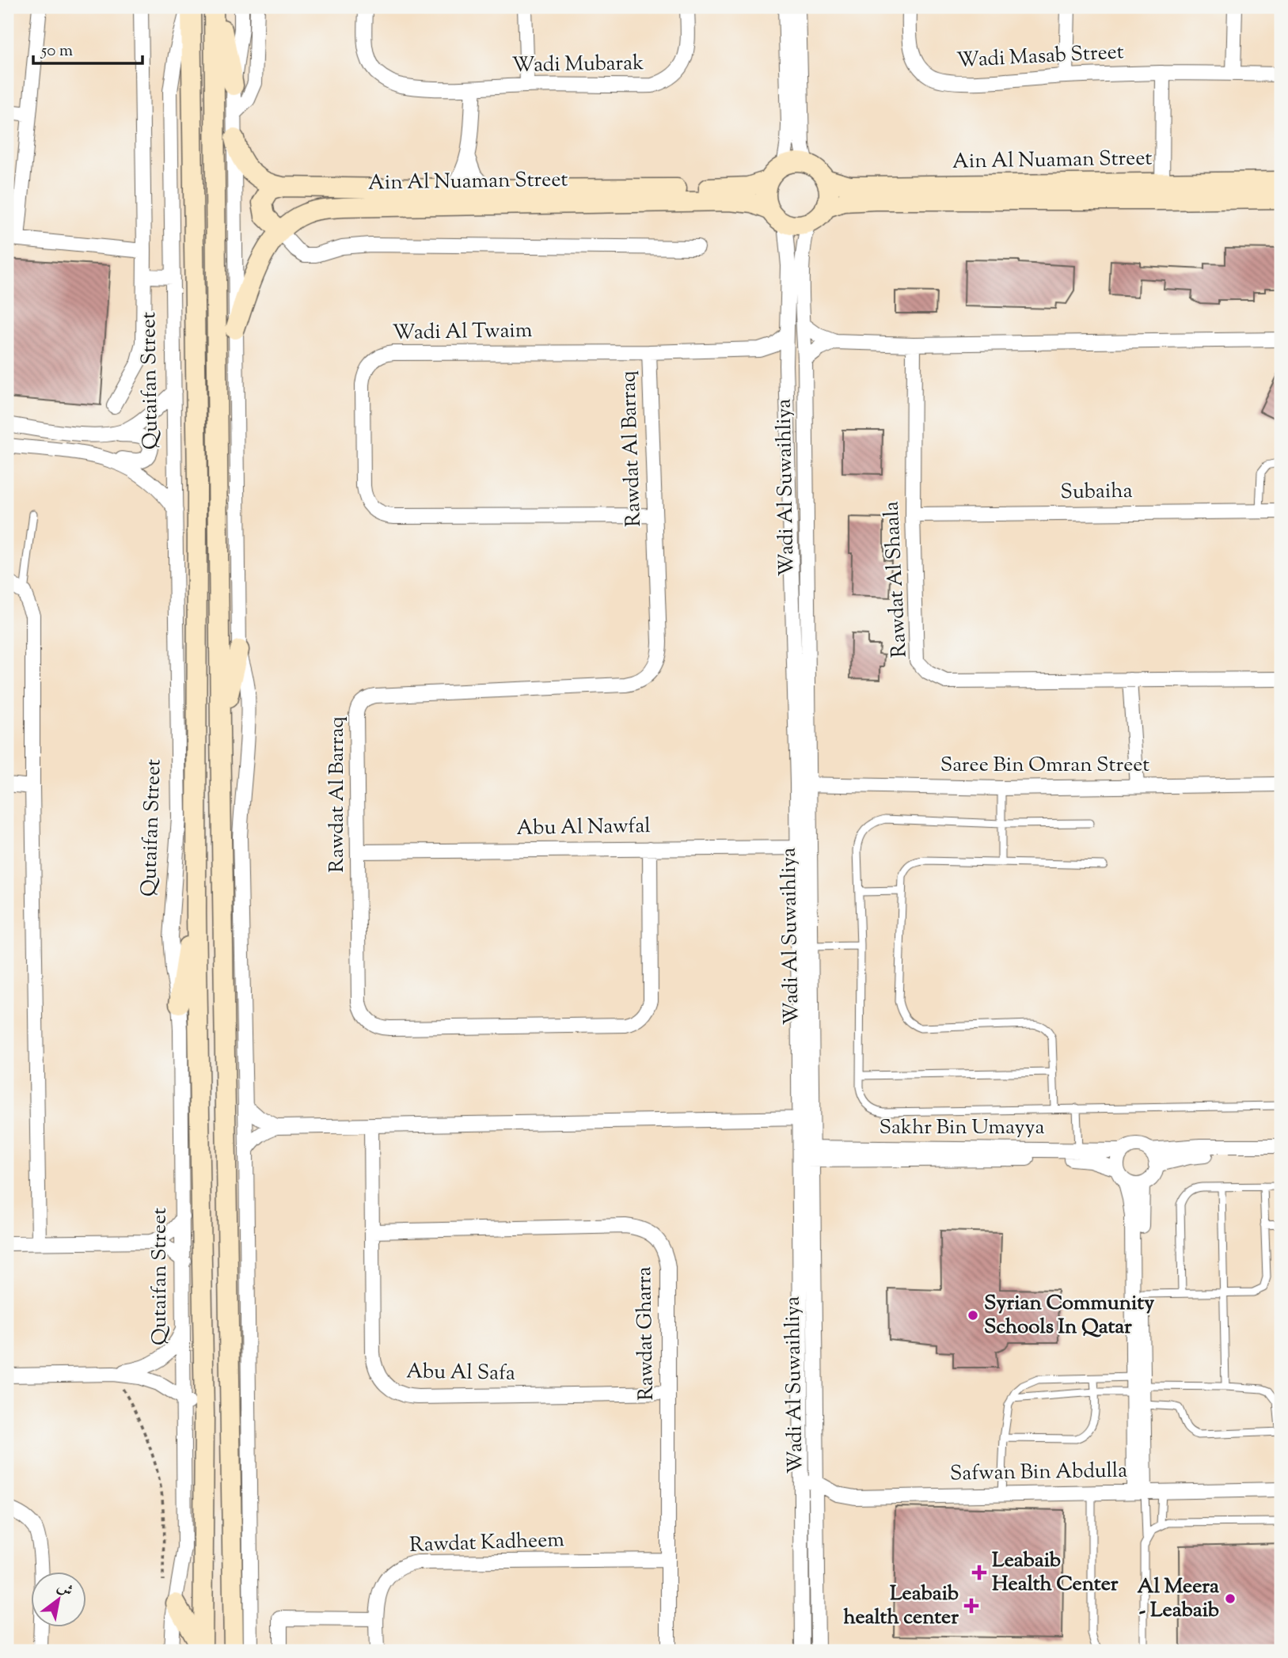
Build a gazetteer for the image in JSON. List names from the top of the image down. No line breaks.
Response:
{"streets":{"street":["Wadi Masab Street","Wadi Mubarak","Ain Al Nuaman Street","Wadi Al Twaim","Qutaifan Street","Rawdat Al Barraq","Wadi Al Suwaihliya","Subaiha","Rawdat Al Shaala","Saree Bin Omran Street","Abu Al Nawfal","Sakhr Bin Umayya","Rawdat Gharra","Abu Al Safa","Safwan Bin Abdulla","Rawdat Kadheem"]},"crossings":[["Ain Al Nuaman Street","Wadi Al Suwaihliya"],["Wadi Al Twaim","Rawdat Al Barraq"],["Wadi Al Twaim","Wadi Al Suwaihliya"],["Rawdat Al Barraq","Abu Al Nawfal"],["Wadi Al Suwaihliya","Saree Bin Omran Street"],["Wadi Al Suwaihliya","Abu Al Nawfal"],["Wadi Al Suwaihliya","Sakhr Bin Umayya"],["Wadi Al Suwaihliya","Safwan Bin Abdulla"],["Subaiha","Rawdat Al Shaala"],["Rawdat Gharra","Abu Al Safa"],["Rawdat Gharra","Rawdat Kadheem"]],"places":{"other":["Syrian Community Schools In Qatar","Al Meera - Leabaib"],"health":["Leabaib Health Center","Leabaib health center"]},"scale_bar":"50 m","north":"top right"}
